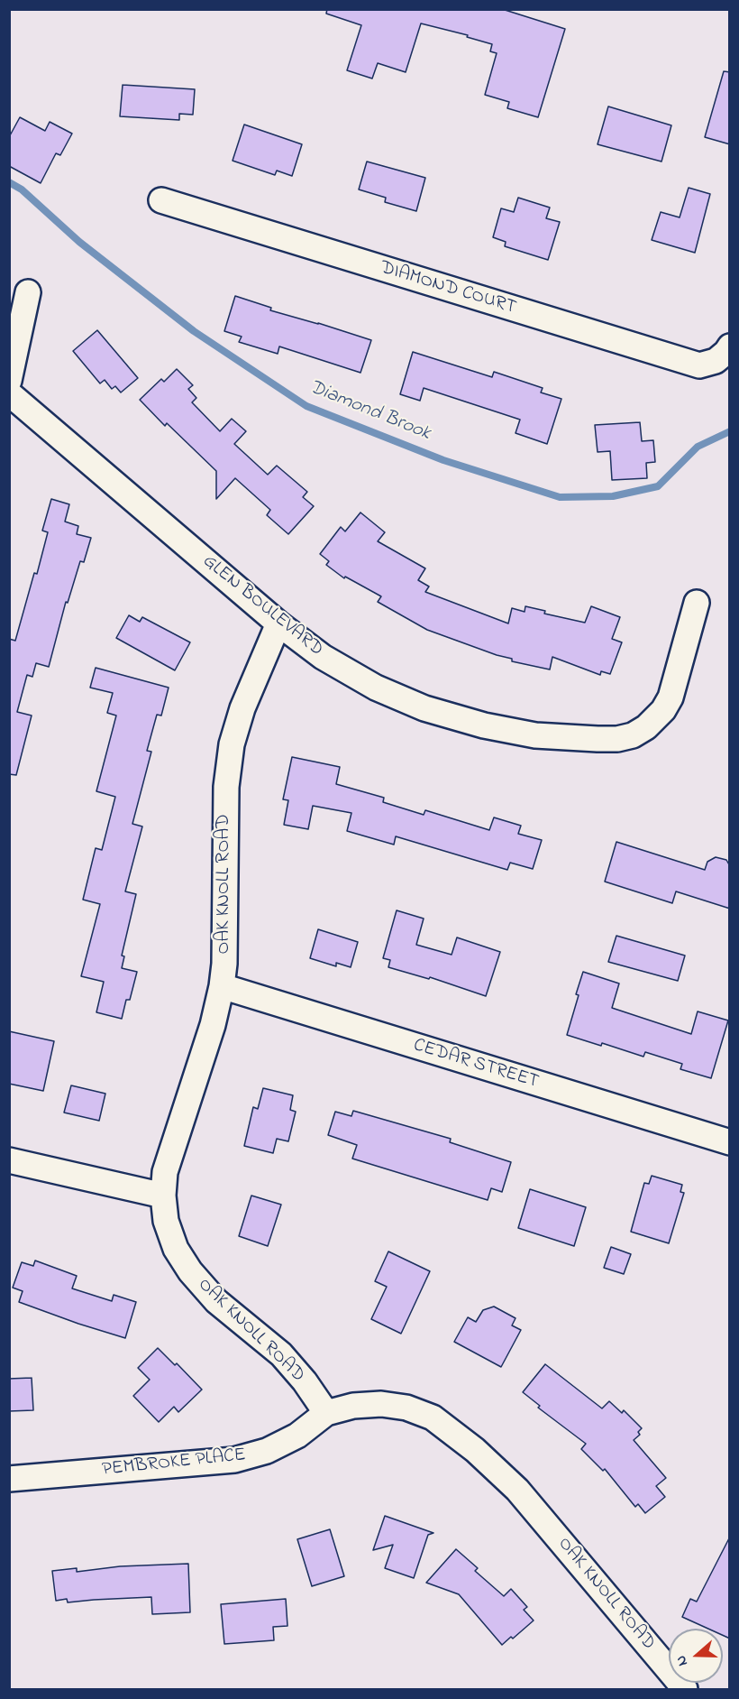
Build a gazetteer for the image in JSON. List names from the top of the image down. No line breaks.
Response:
{"streets":{"street":["DIAMOND COURT","GLEN BOULEVARD","OAK KNOLL ROAD","CEDAR STREET","PEMBROKE PLACE"]},"crossings":[["GLEN BOULEVARD","OAK KNOLL ROAD"],["OAK KNOLL ROAD","CEDAR STREET"],["OAK KNOLL ROAD","PEMBROKE PLACE"]],"water":["Diamond Brook"],"north":"left"}
